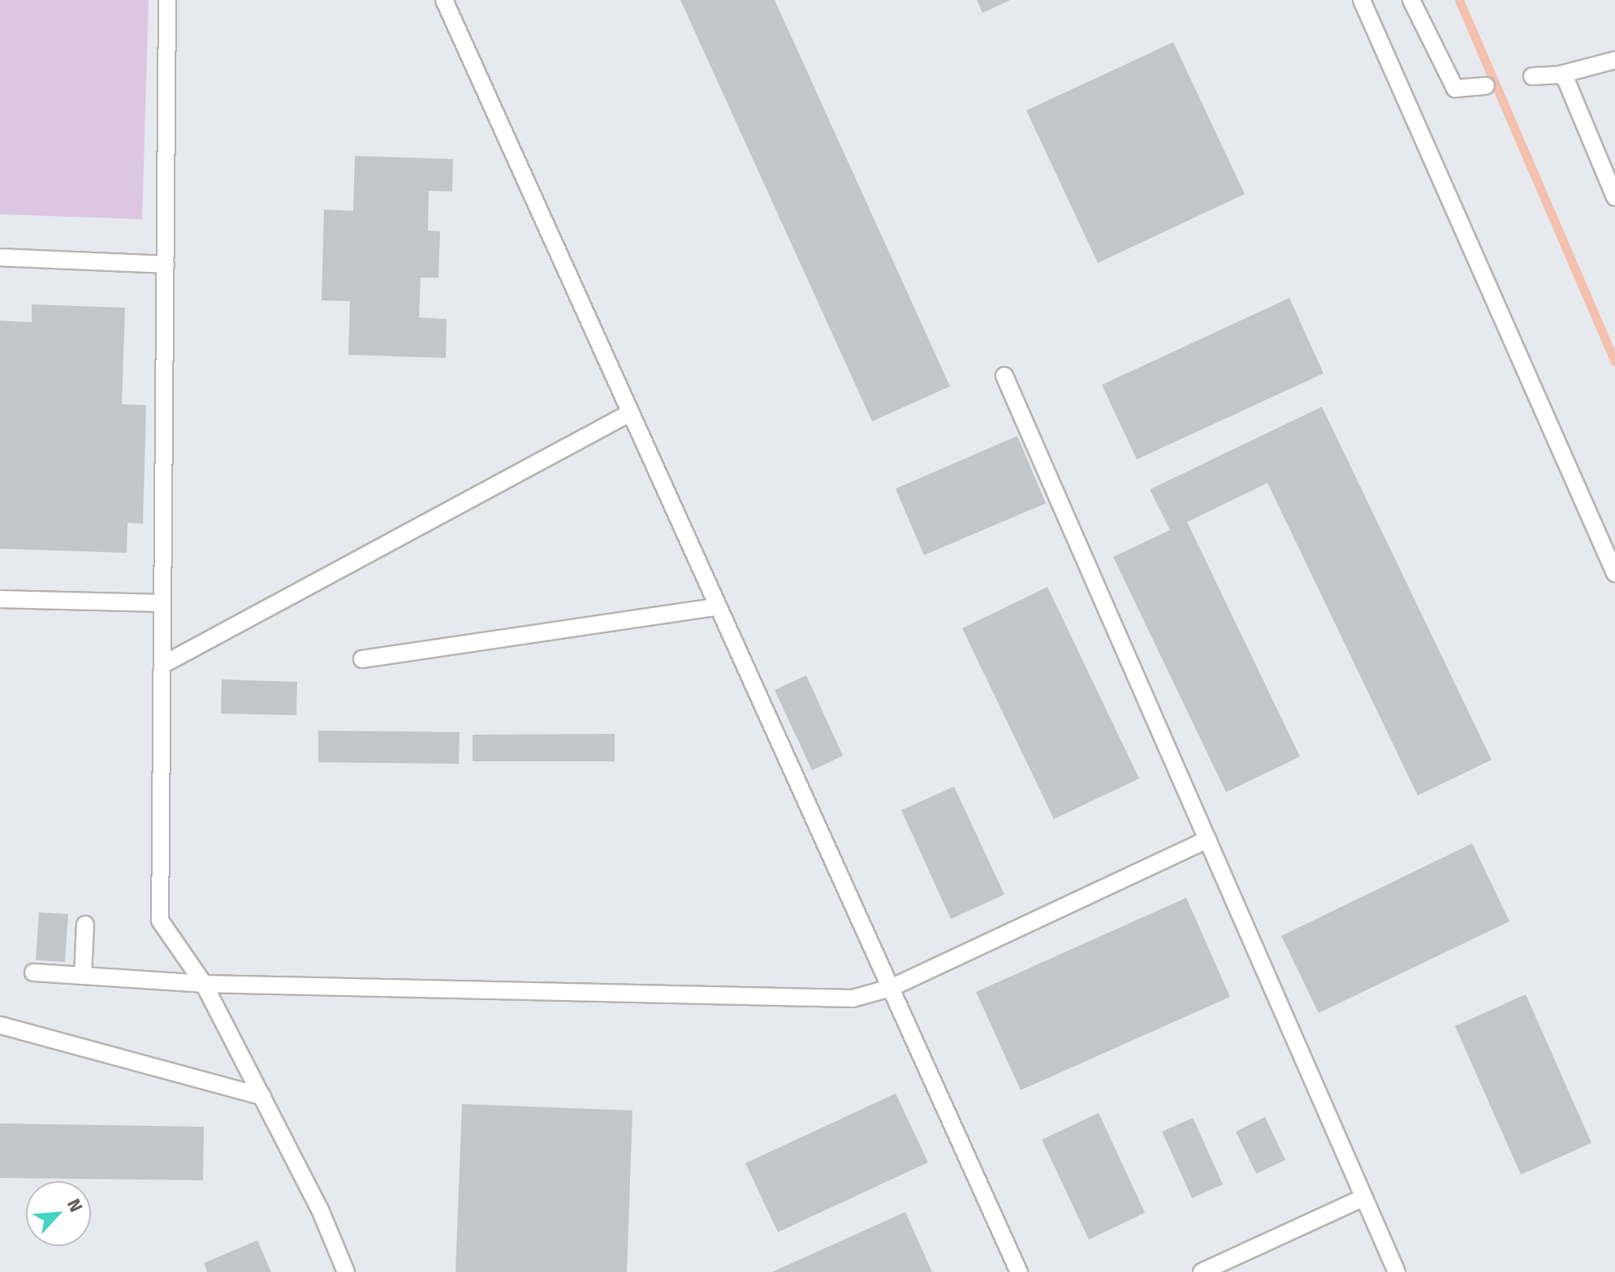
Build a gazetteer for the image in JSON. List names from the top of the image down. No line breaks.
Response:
{"north":"top right"}
